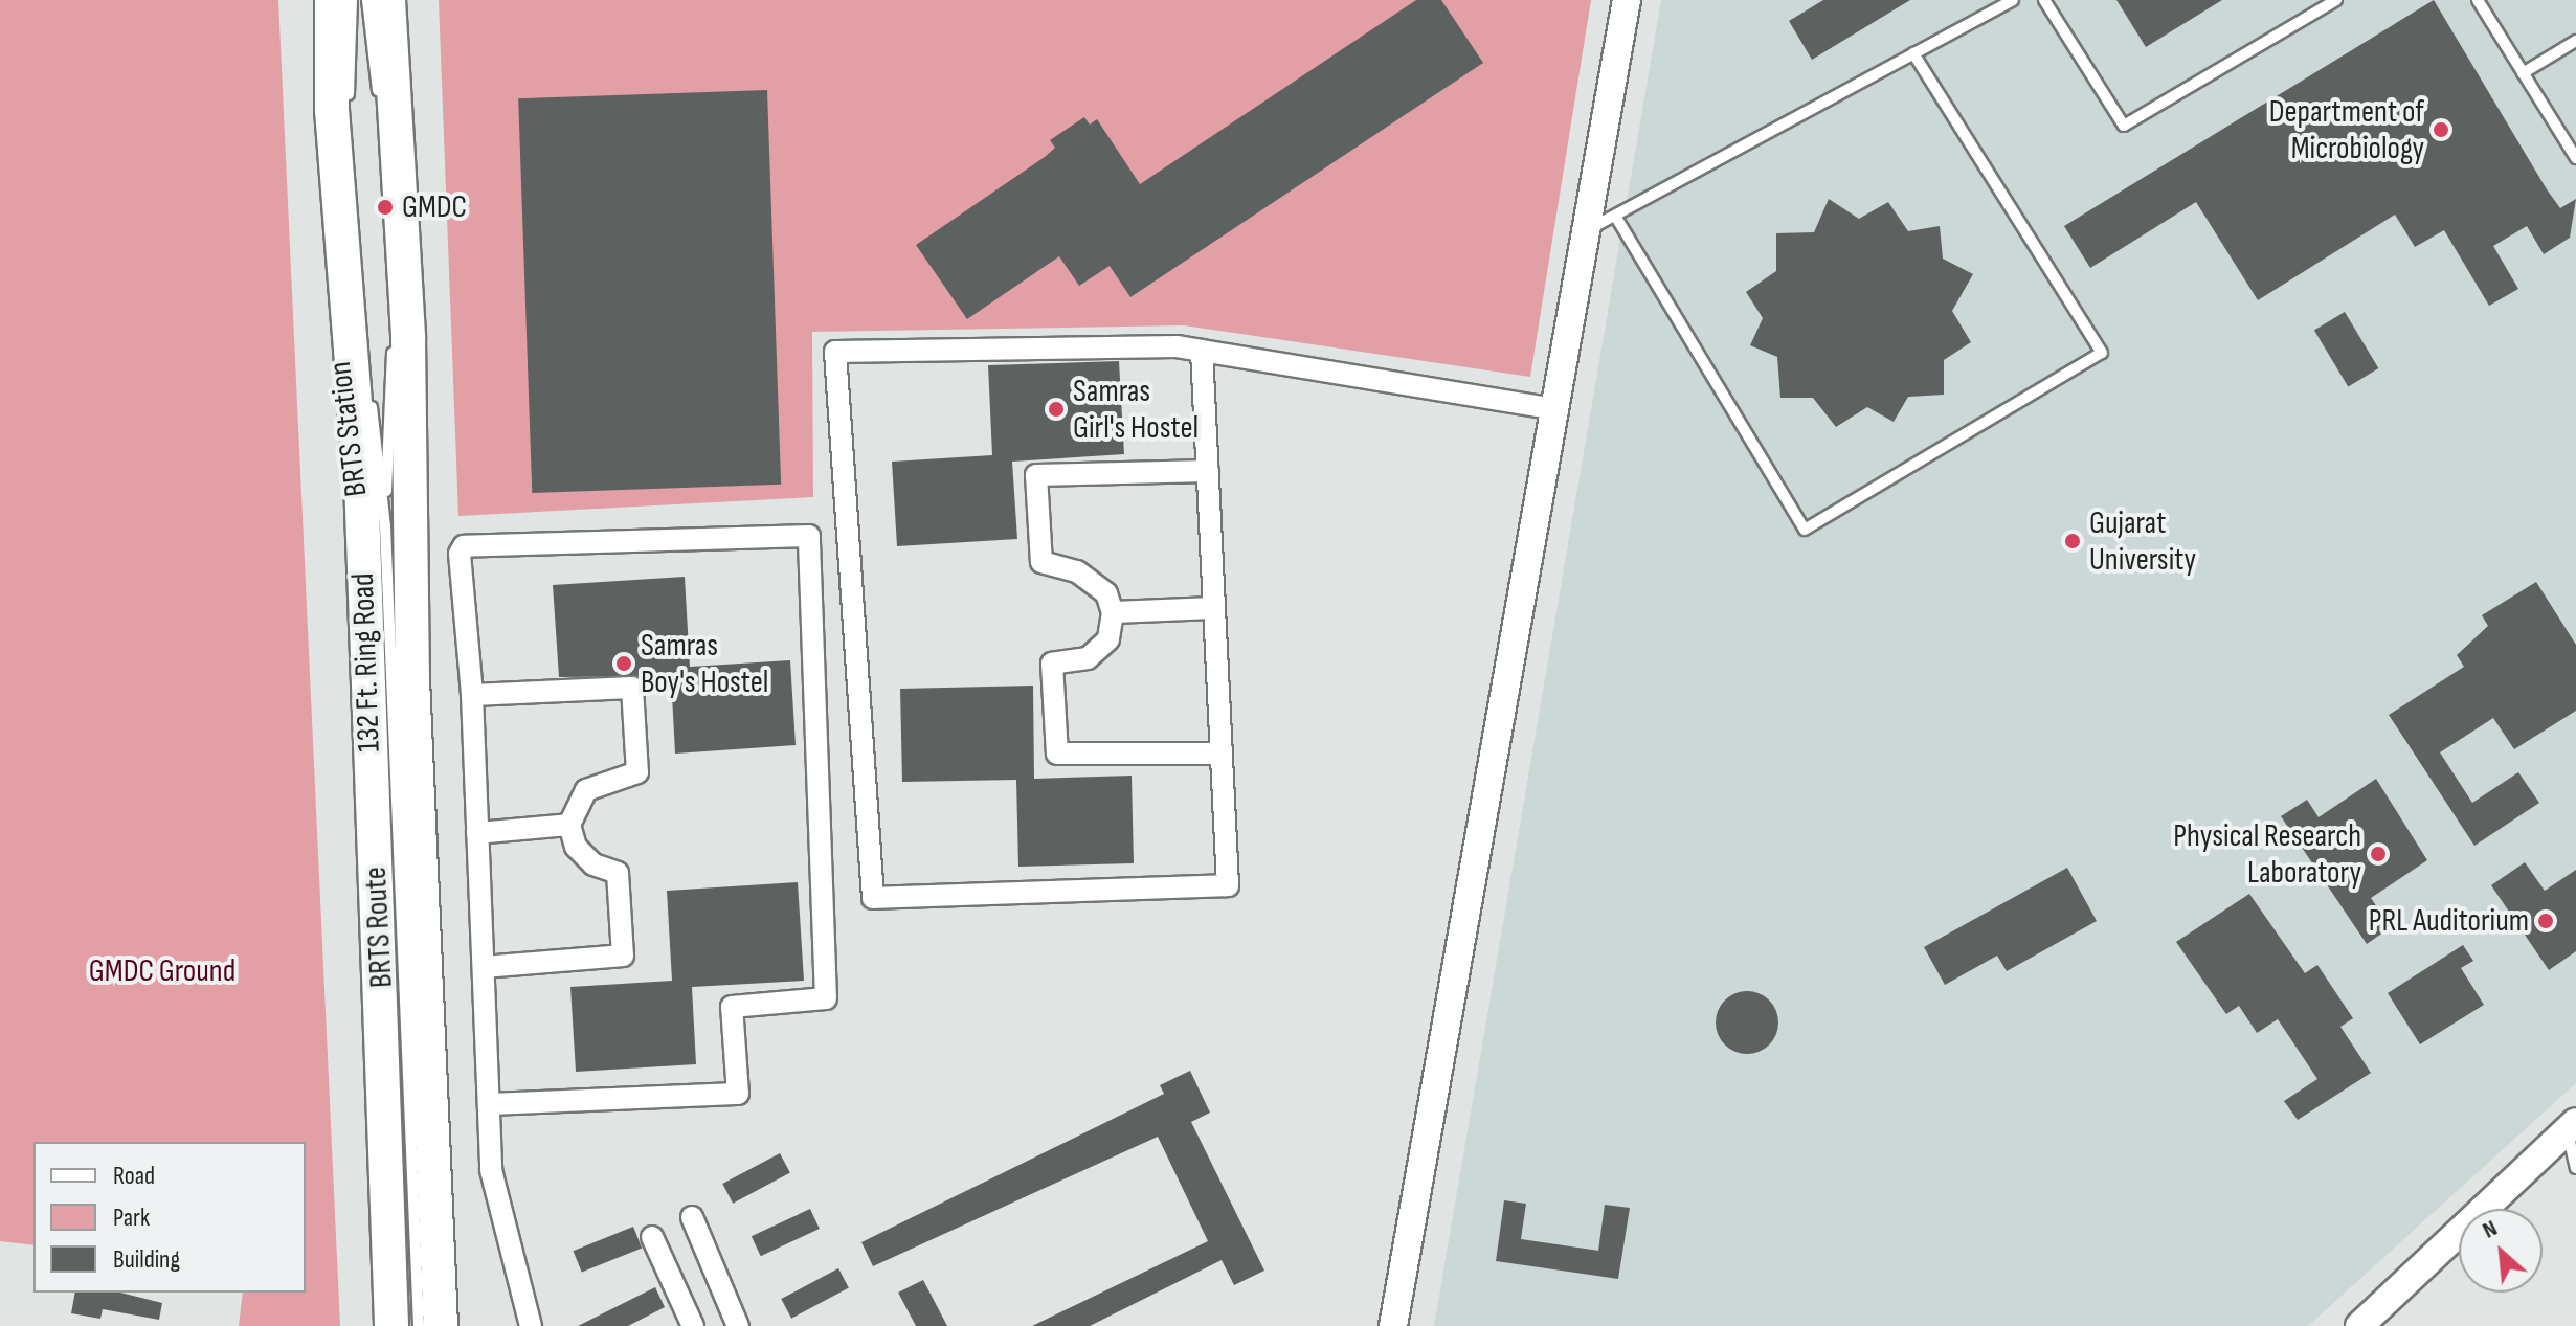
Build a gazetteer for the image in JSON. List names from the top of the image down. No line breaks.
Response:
{"streets":{"main road":["132 Ft. Ring Road"],"lane":["BRTS Station","BRTS Route"]},"crossings":[["BRTS Station","BRTS Route"]],"parks":["GMDC Ground"],"places":["Department of Microbiology","GMDC","Samras Girl's Hostel","Gujarat University","Samras Boy's Hostel","Physical Research Laboratory","PRL Auditorium"],"legend":["Road","Park","Building"],"north":"top left"}
